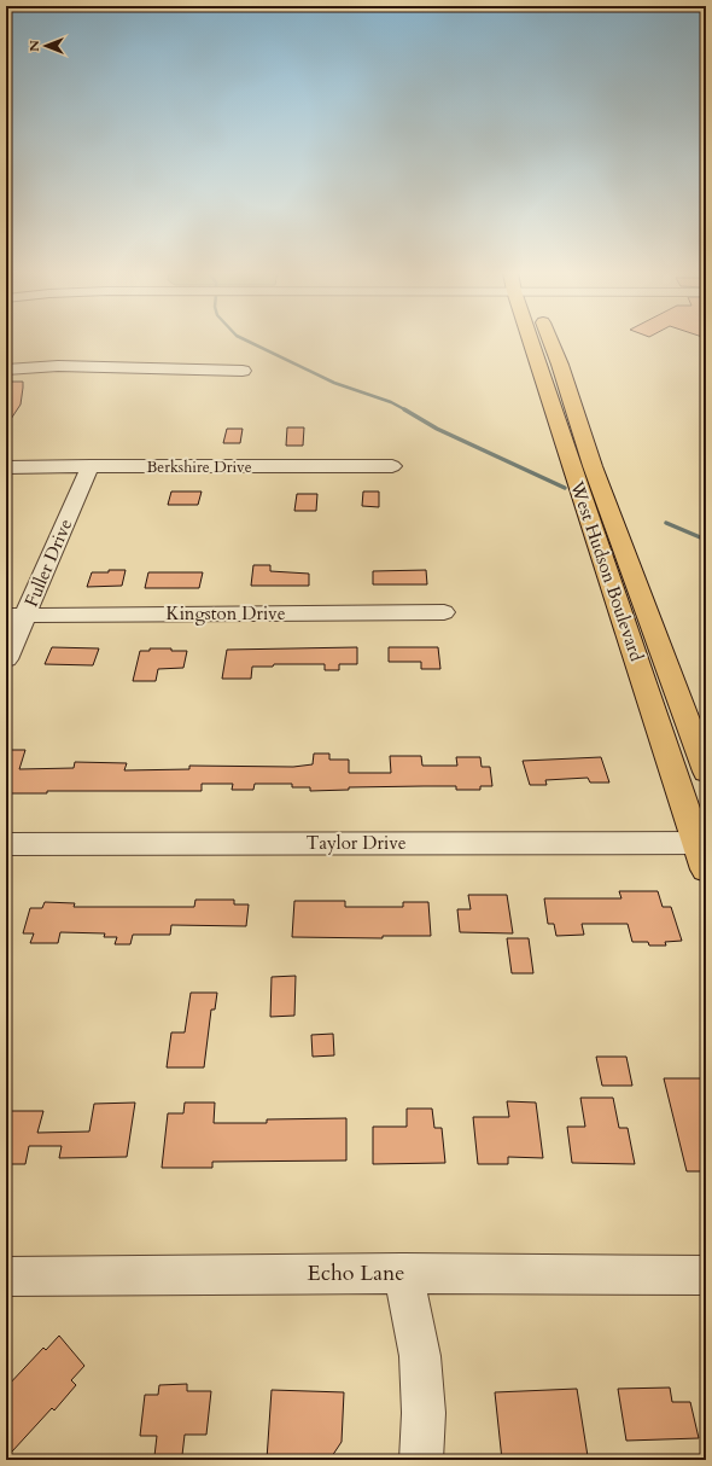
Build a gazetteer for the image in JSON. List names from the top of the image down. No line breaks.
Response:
{"streets":{"main road":["West Hudson Boulevard"],"street":["Berkshire Drive","Fuller Drive","Kingston Drive","Taylor Drive","Echo Lane"]},"crossings":[["Berkshire Drive","Fuller Drive"],["Fuller Drive","Kingston Drive"],["West Hudson Boulevard","Taylor Drive"]],"north":"left"}
